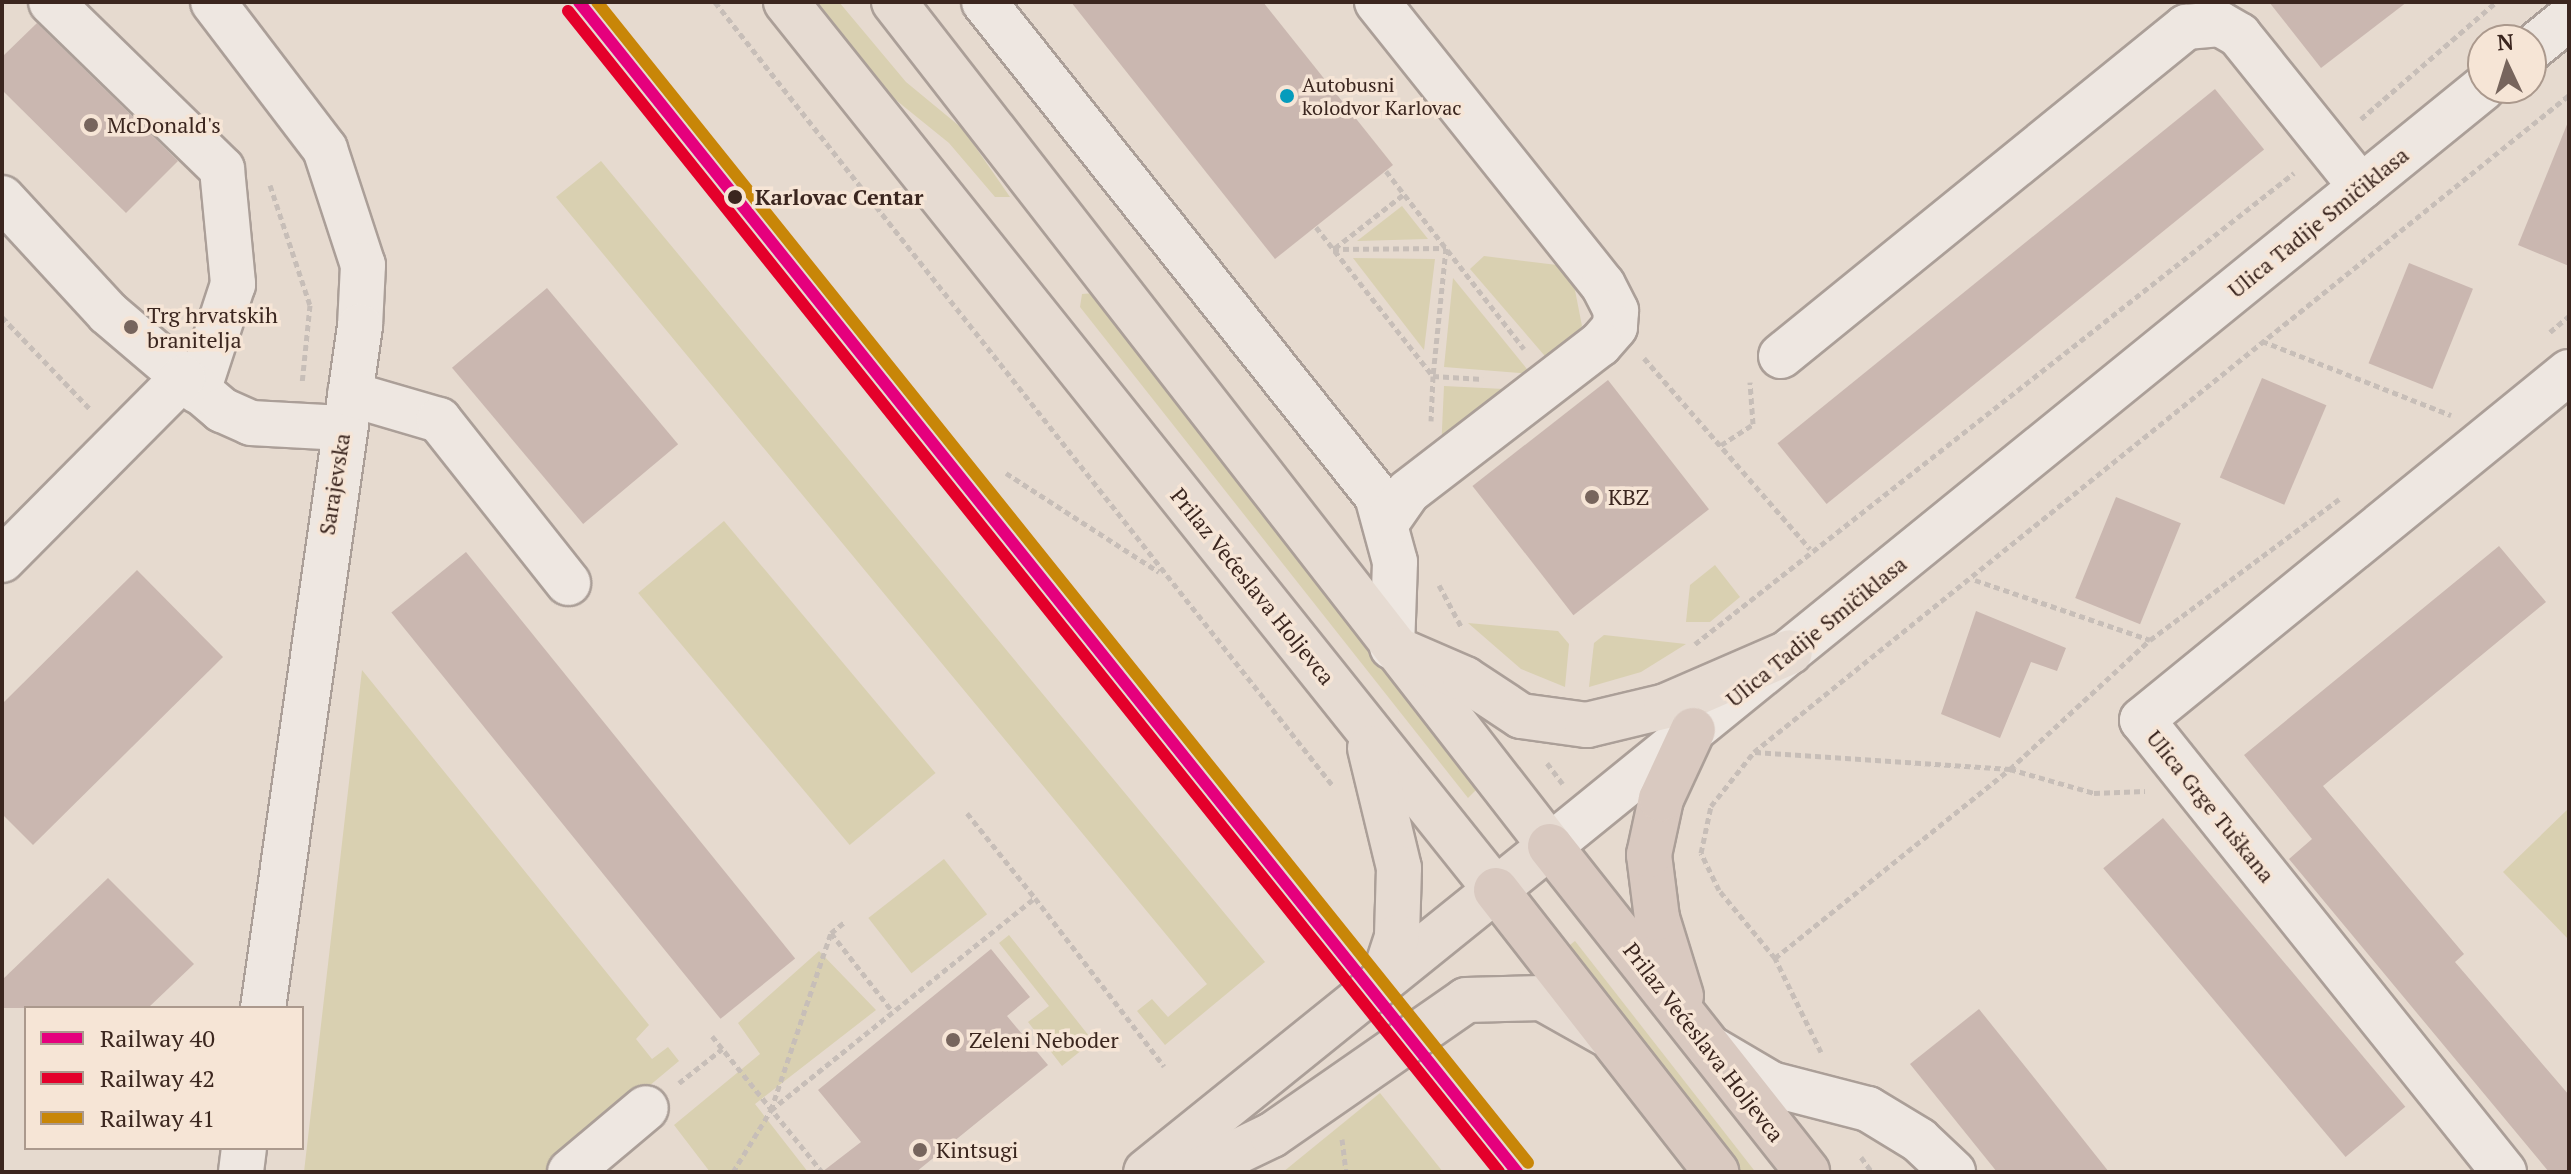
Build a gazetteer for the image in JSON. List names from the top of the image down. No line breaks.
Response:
{"streets":{"highway":["Prilaz Većeslava Holjevca"],"main road":["Ulica Tadije Smičiklasa"],"street":["Sarajevska","Ulica Grge Tuškana"]},"crossings":[["Ulica Tadije Smičiklasa","Prilaz Većeslava Holjevca"]],"places":["Autobusni kolodvor Karlovac","McDonald's","Karlovac Centar","Trg hrvatskih branitelja","KBZ","Zeleni Neboder","Kintsugi"],"lines":["rail line 40","rail line 41","rail line 42"],"legend":["Railway 40","Railway 42","Railway 41"],"north":"top"}
